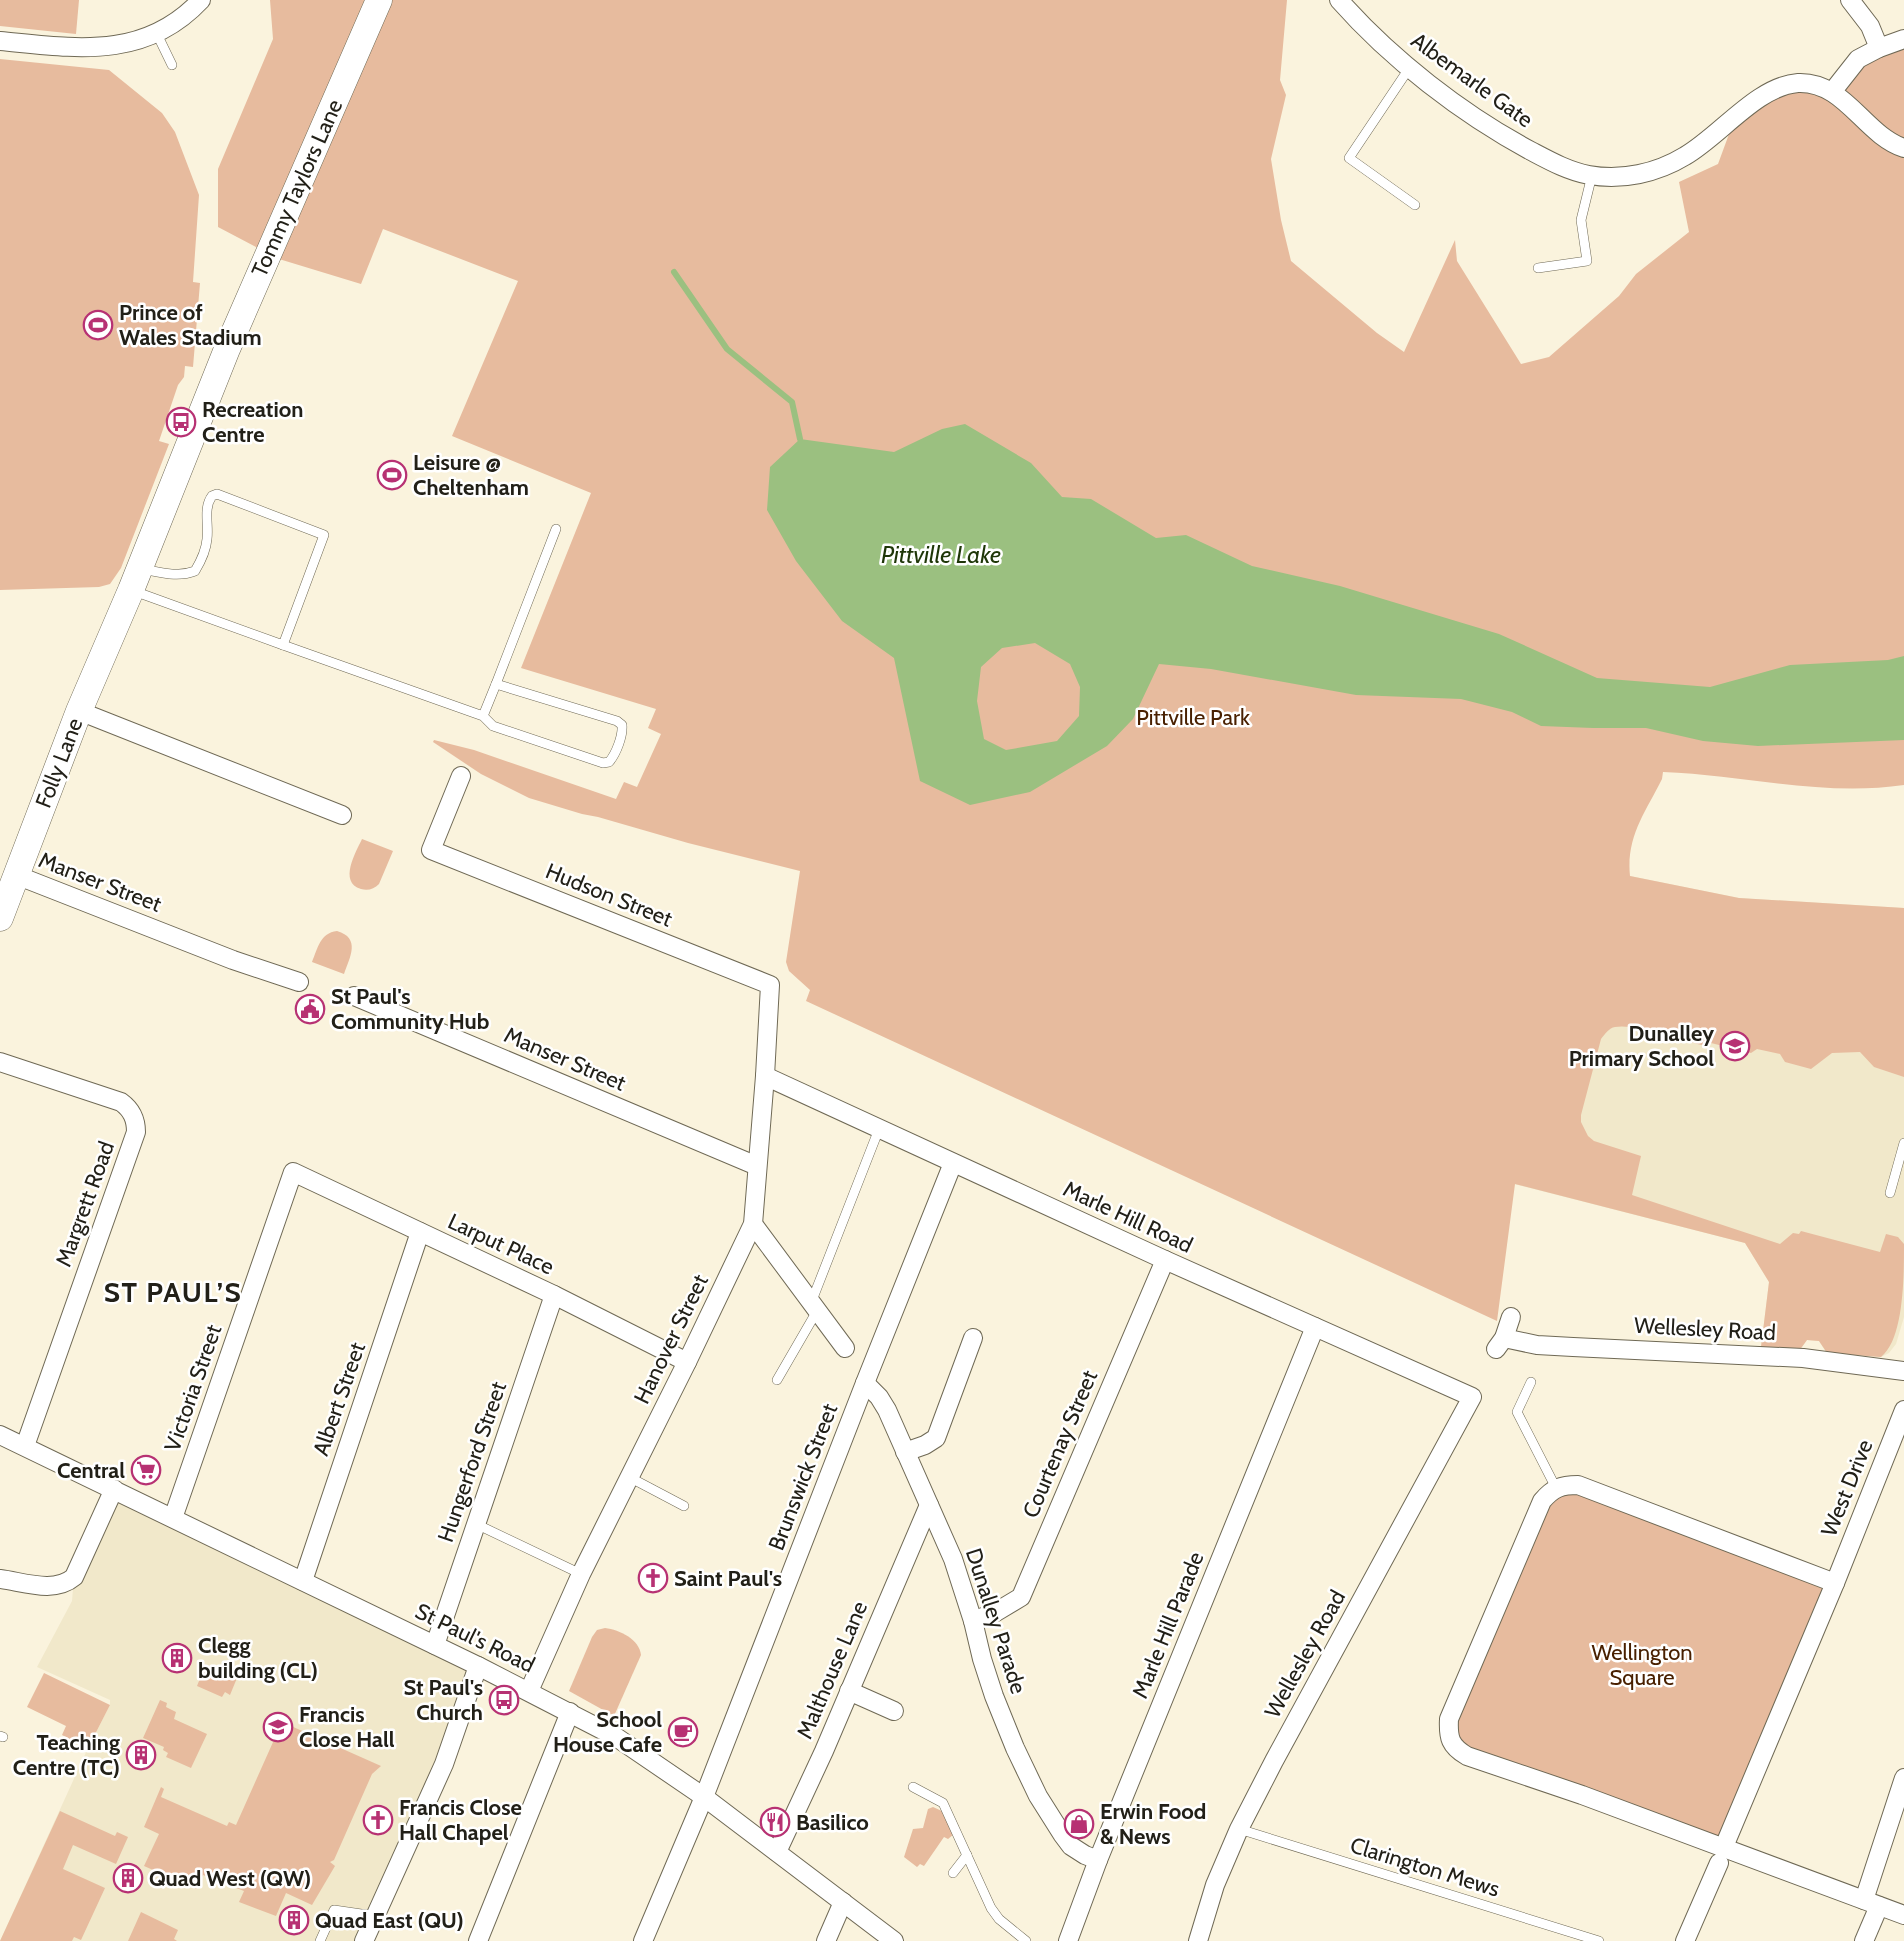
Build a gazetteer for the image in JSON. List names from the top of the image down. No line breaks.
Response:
{"streets":{"street":["Albemarle Gate","Tommy Taylors Lane","Folly Lane","Manser Street","Hudson Street","Margrett Road","Marle Hill Road","Larput Place","Wellesley Road","Hanover Street","Victoria Street","Albert Street","Courtenay Street","Hungerford Street","Brunswick Street","West Drive","Dunalley Parade","Marle Hill Parade","St Paul's Road","Malthouse Lane"],"lane":["Clarington Mews"]},"crossings":[["Tommy Taylors Lane","Folly Lane"],["Folly Lane","Manser Street"],["Manser Street","Hanover Street"],["Hudson Street","Hanover Street"],["Margrett Road","St Paul's Road"],["Marle Hill Road","Wellesley Road"],["Marle Hill Road","Hanover Street"],["Marle Hill Road","Courtenay Street"],["Marle Hill Road","Brunswick Street"],["Marle Hill Road","Marle Hill Parade"],["Larput Place","Hanover Street"],["Larput Place","Victoria Street"],["Larput Place","Albert Street"],["Larput Place","Hungerford Street"],["Wellesley Road","Clarington Mews"],["Hanover Street","St Paul's Road"],["Victoria Street","St Paul's Road"],["Albert Street","St Paul's Road"],["Courtenay Street","Dunalley Parade"],["Hungerford Street","St Paul's Road"],["Brunswick Street","Dunalley Parade"],["Brunswick Street","St Paul's Road"],["Dunalley Parade","Marle Hill Parade"],["Dunalley Parade","Malthouse Lane"],["St Paul's Road","Malthouse Lane"]],"districts":["ST PAUL’S"],"water":["Pittville Lake"],"parks":["Pittville Park","Wellington Square"],"places":{"sports":["Prince of Wales Stadium","Leisure @ Cheltenham"],"bus stop":["Recreation Centre","St Paul's Church"],"public building":["St Paul's Community Hub"],"school or university":["Dunalley Primary School","Francis Close Hall"],"supermarket":["Central"],"church":["Saint Paul's","Francis Close Hall Chapel"],"building":["Clegg building (CL)","Teaching Centre (TC)","Quad West (QW)","Quad East (QU)"],"cafe":["School House Cafe"],"restaurant":["Basilico"],"shop":["Erwin Food & News"]}}
